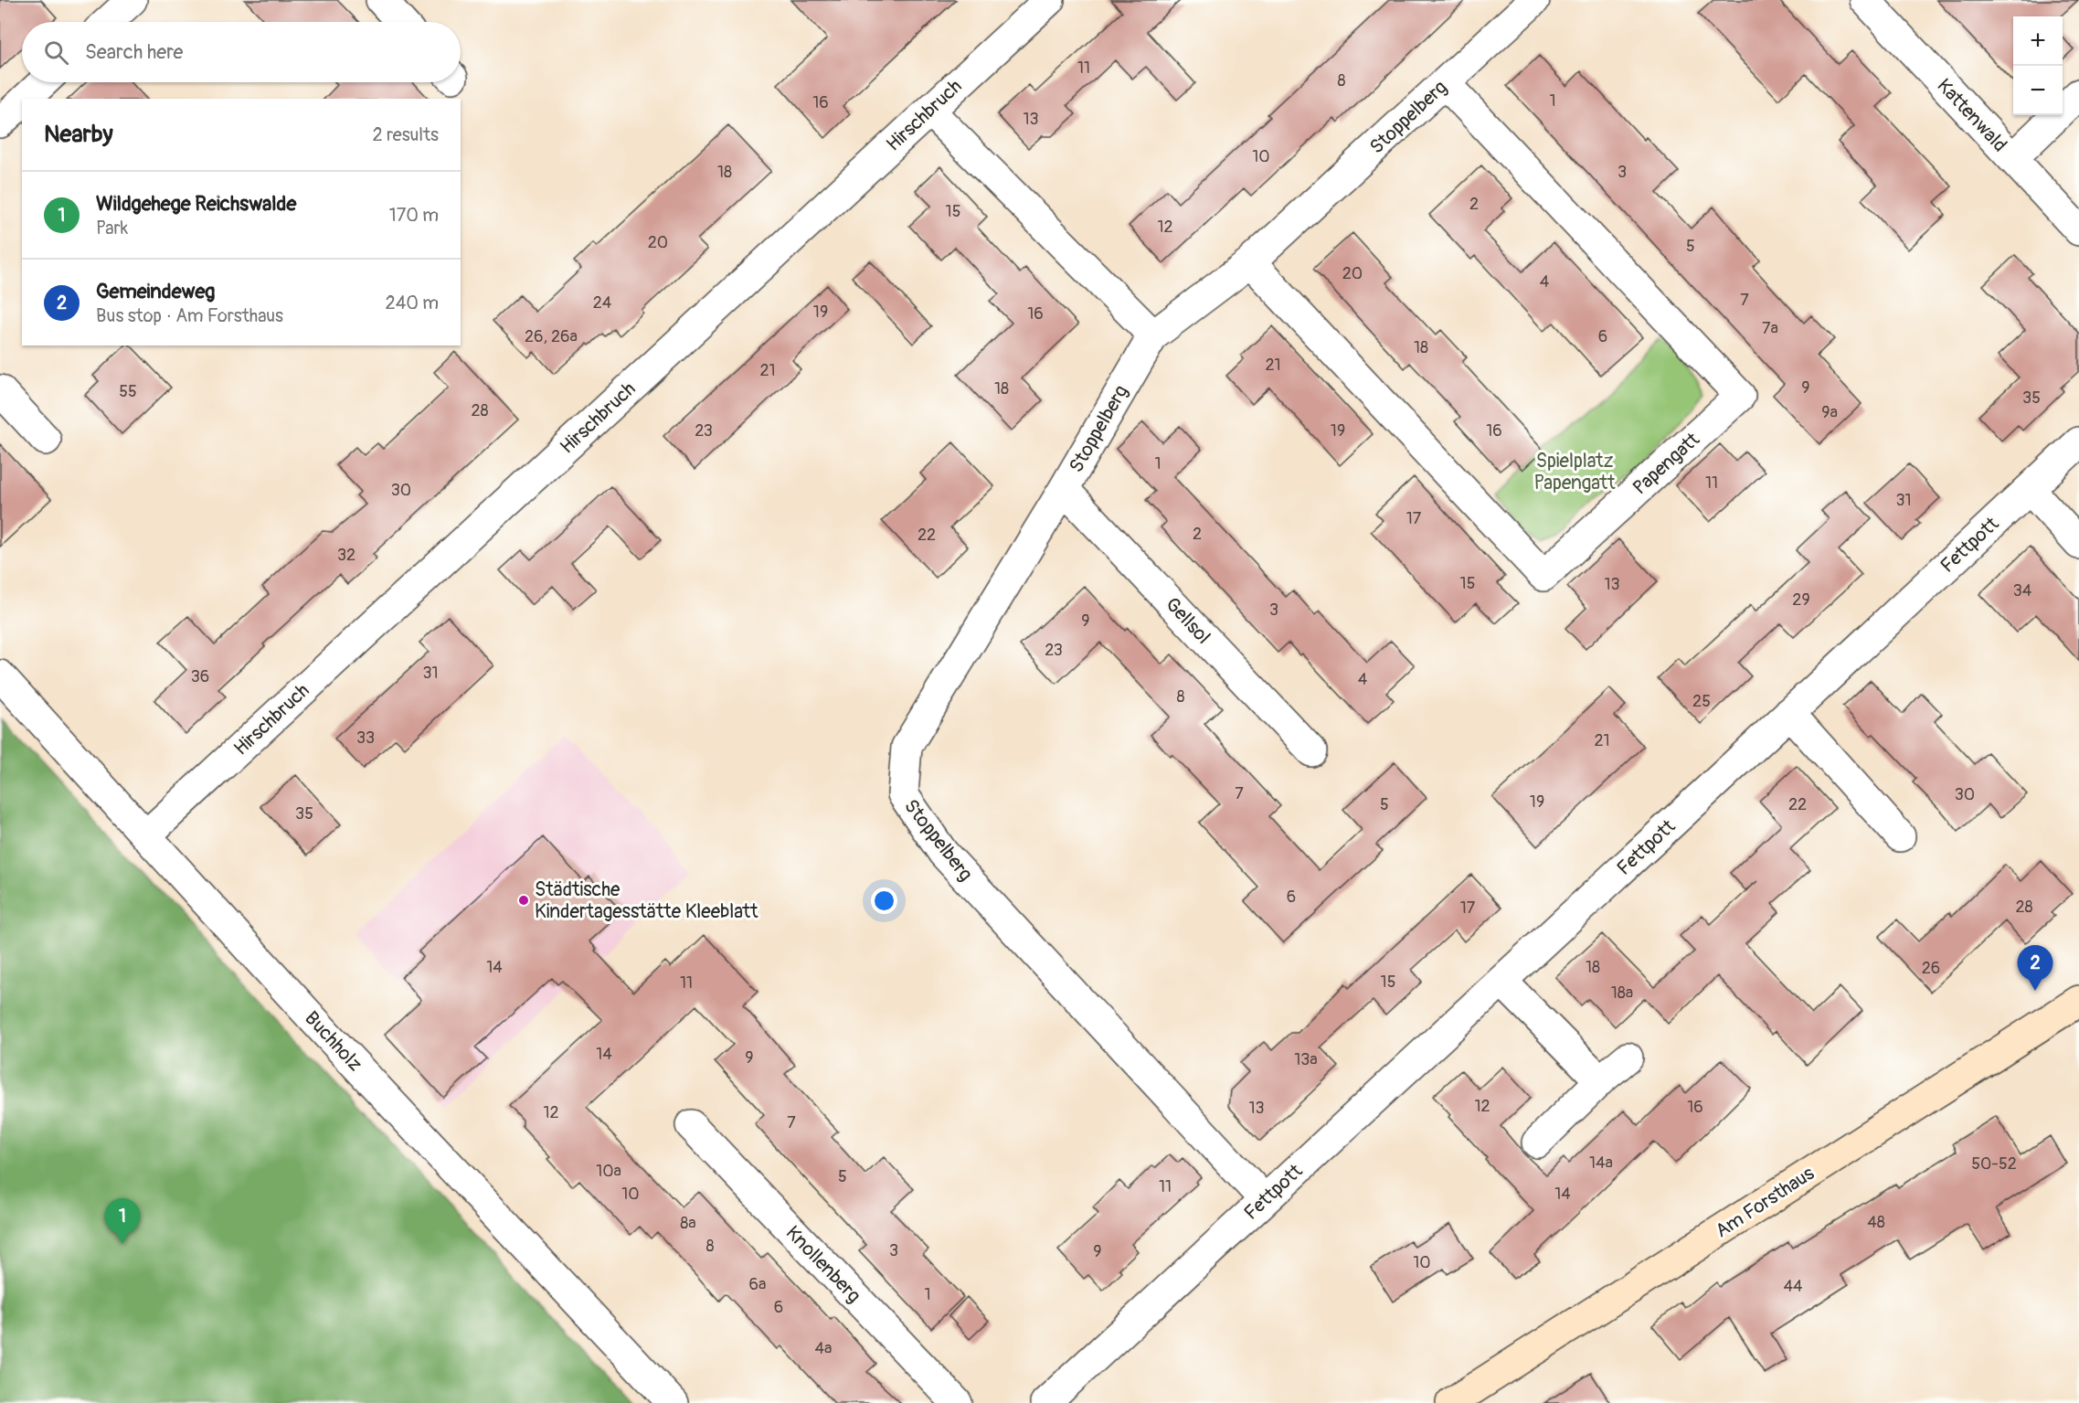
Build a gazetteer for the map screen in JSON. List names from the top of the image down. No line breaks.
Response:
{"streets":{"street":["Hirschbruch","Kattenwald","Stoppelberg","Papengatt","Fettpott","Gellsol","Buchholz","Am Forsthaus","Knollenberg"]},"crossings":[["Hirschbruch","Buchholz"],["Stoppelberg","Papengatt"],["Stoppelberg","Fettpott"],["Stoppelberg","Gellsol"]],"parks":["Spielplatz Papengatt"],"places":["Städtische Kindertagesstätte Kleeblatt"],"house_numbers":["11","8","1","16","13","10","18","3","2","15","12","20","5","20","4","7","24","19","16","7a","26, 26a","6","18","21","21","9","18","55","35","28","9a","23","19","16","1","11","30","31","17","2","22","32","15","13","34","29","3","9","23","31","36","4","8","25","33","21","7","30","19","5","22","35","6","28","17","14","18","26","15","11","18a","14","9","13a","12","16","13","12","7","14a","50-52","10a","5","11","10","14","48","8a","8","3","9","10","6a","44","1","6","4a"],"page":{"map_buttons":["+","−"],"search":"Search here","heading":["Nearby","2 results"],"list":[{"mark":"1","name":"Wildgehege Reichswalde","note":"Park","value":"170 m"},{"mark":"2","name":"Gemeindeweg","note":"Bus stop · Am Forsthaus","value":"240 m"}],"pins":["2","1"]}}
